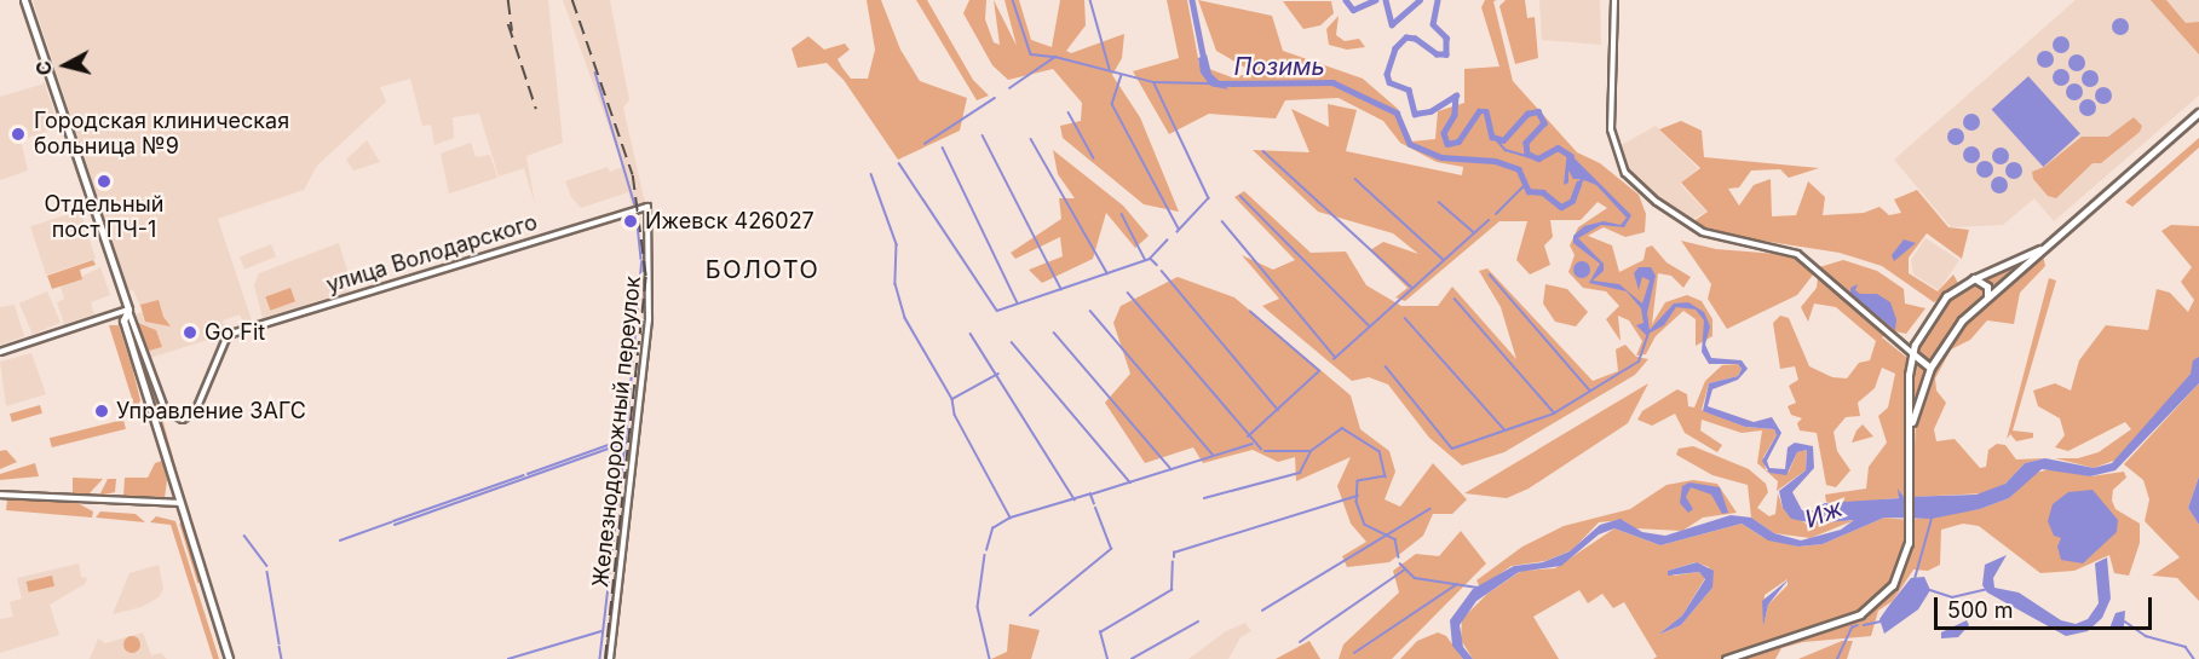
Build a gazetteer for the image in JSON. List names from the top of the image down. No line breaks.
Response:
{"streets":{"street":["улица Володарского","Железнодорожный переулок"]},"crossings":[["улица Володарского","Железнодорожный переулок"]],"districts":["БОЛОТО"],"water":["Позимь","Иж"],"places":["Городская клиническая больница №9","Отдельный пост ПЧ-1","Ижевск 426027","Go Fit","Управление ЗАГС"],"scale_bar":"500 m","north":"left"}
